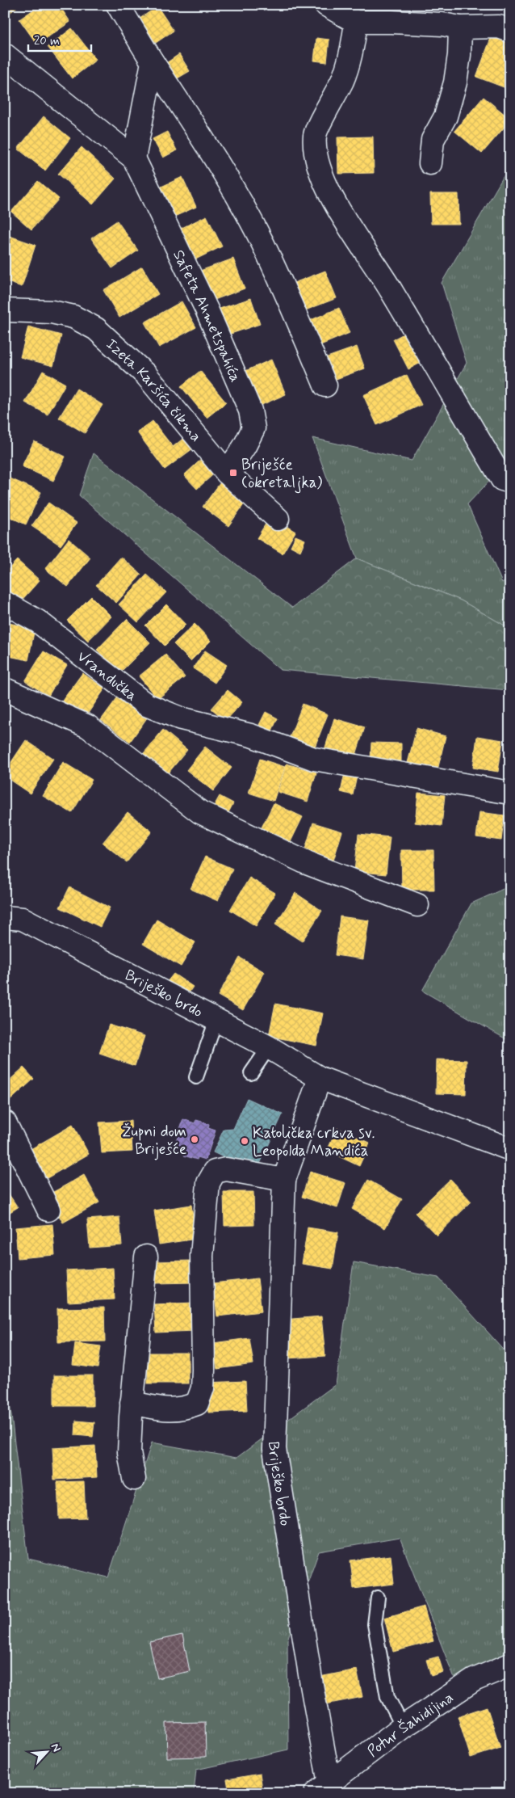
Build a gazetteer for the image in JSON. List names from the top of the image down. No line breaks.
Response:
{"streets":{"street":["Safeta Ahmetspahića","Izeta Karšića čikma","Vrandučka","Briješko brdo","Potur Šahidijina"]},"crossings":[["Safeta Ahmetspahića","Izeta Karšića čikma"],["Briješko brdo","Potur Šahidijina"]],"places":{"transit":["Briješće (okretaljka)"],"other":["Župni dom Briješće","Katolička crkva sv. Leopolda Mandića"]},"scale_bar":"20 m","north":"top right"}
